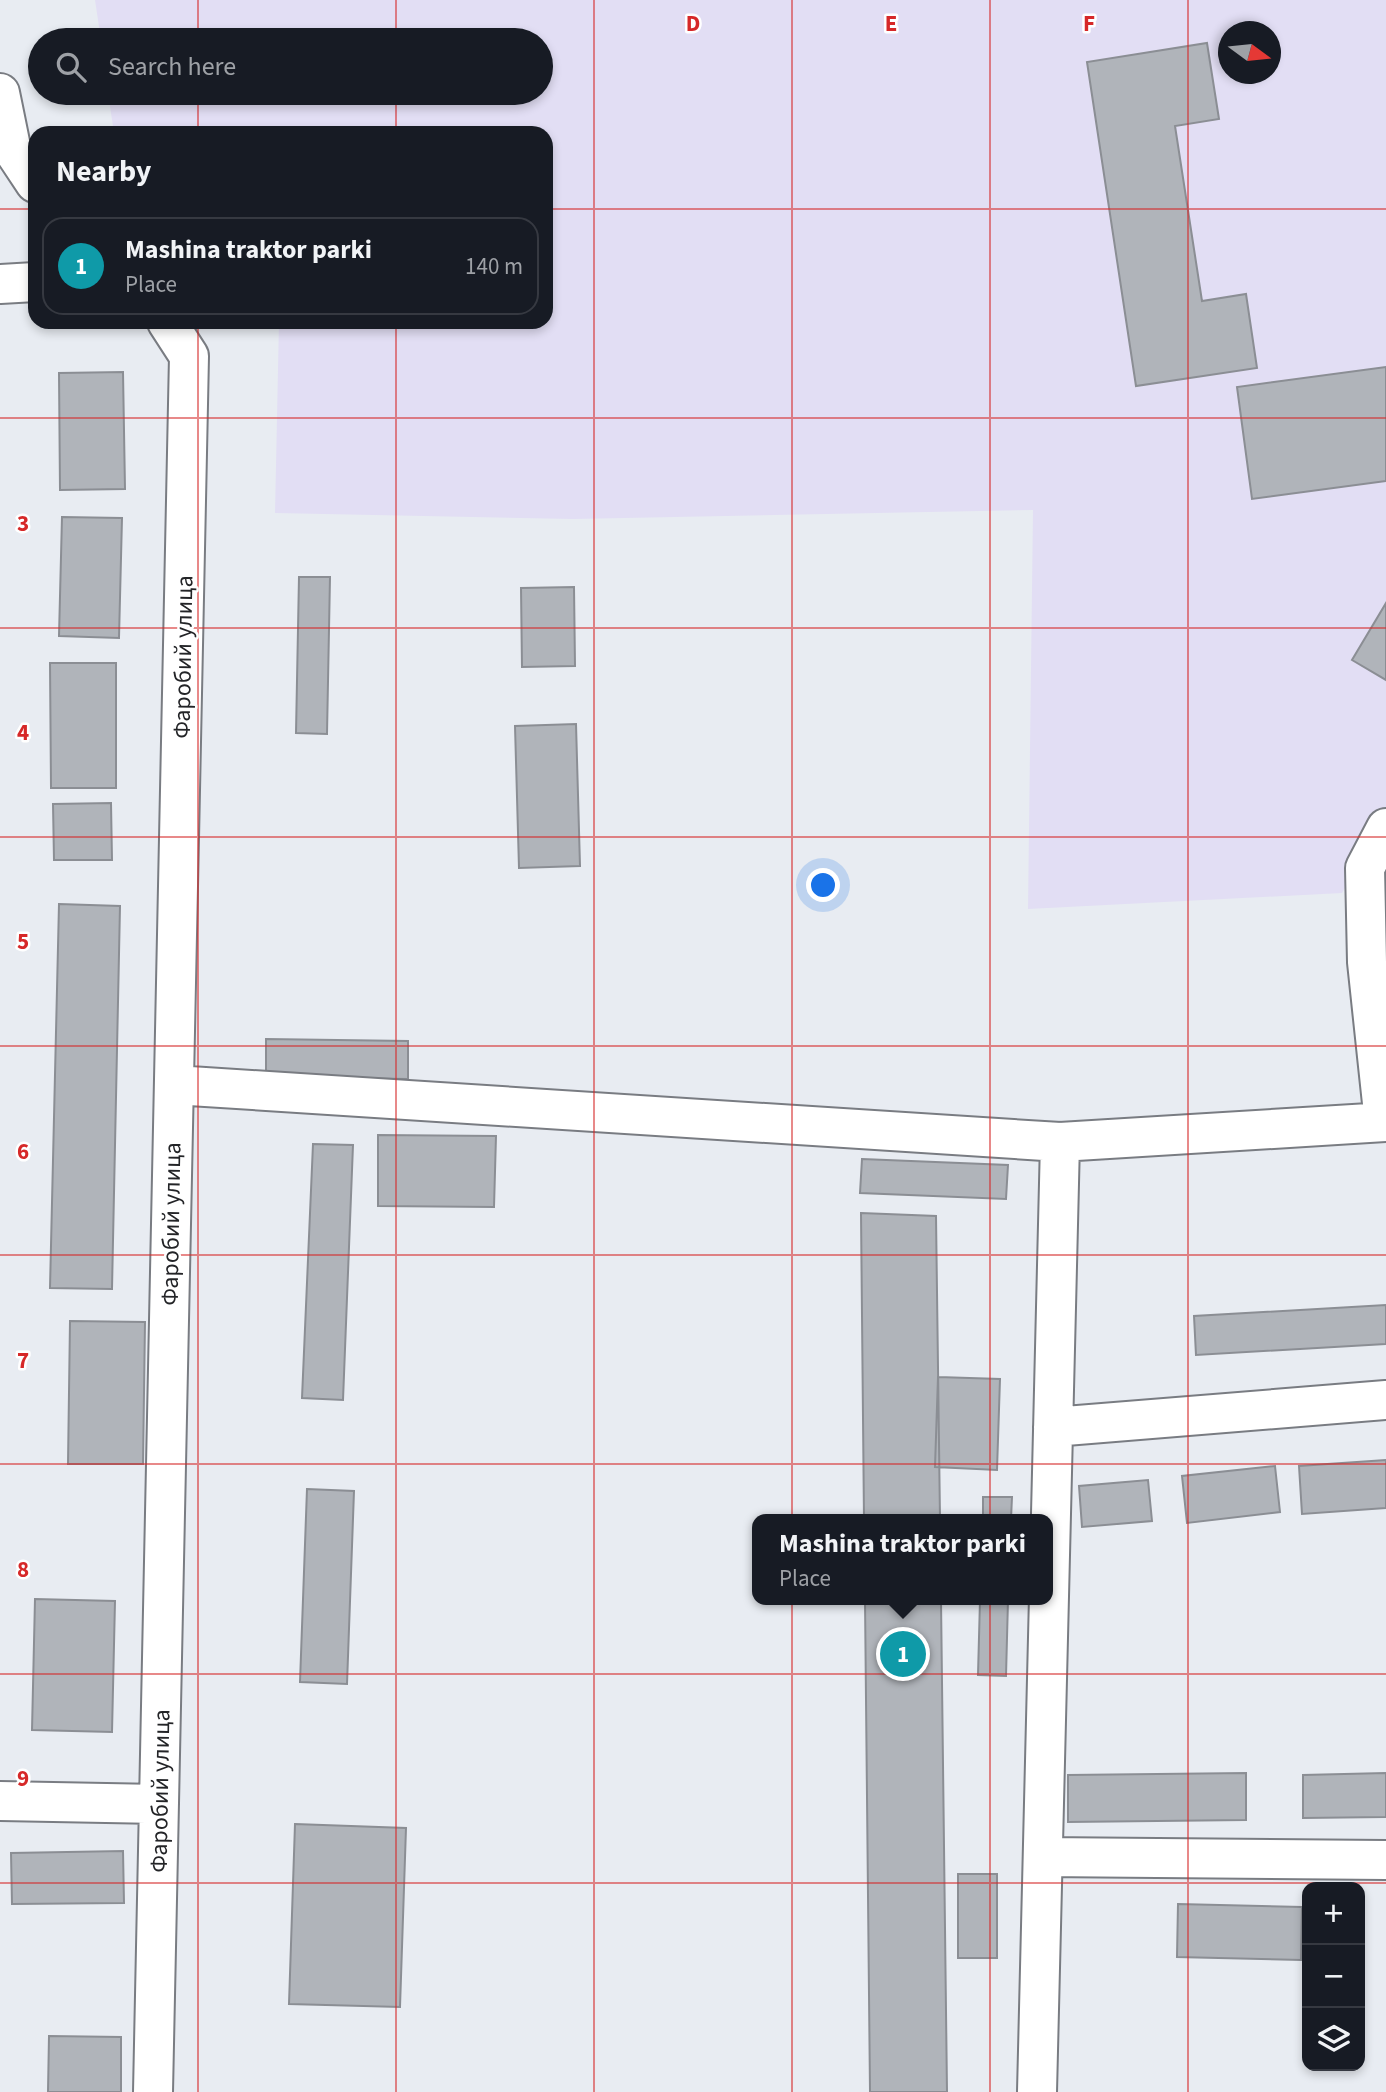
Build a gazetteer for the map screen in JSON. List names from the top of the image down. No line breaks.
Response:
{"streets":{"street":["Фаробий улица"]},"north":"right","page":{"search":"Search here","heading":"Nearby","list":[{"mark":"1","name":"Mashina traktor parki","note":"Place","value":"140 m"}],"popup":["Mashina traktor parki","Place"],"pins":"1","map_buttons":["+","−"]},"grid":{"columns":["D","E","F"],"rows":["3","4","5","6","7","8","9"]}}
